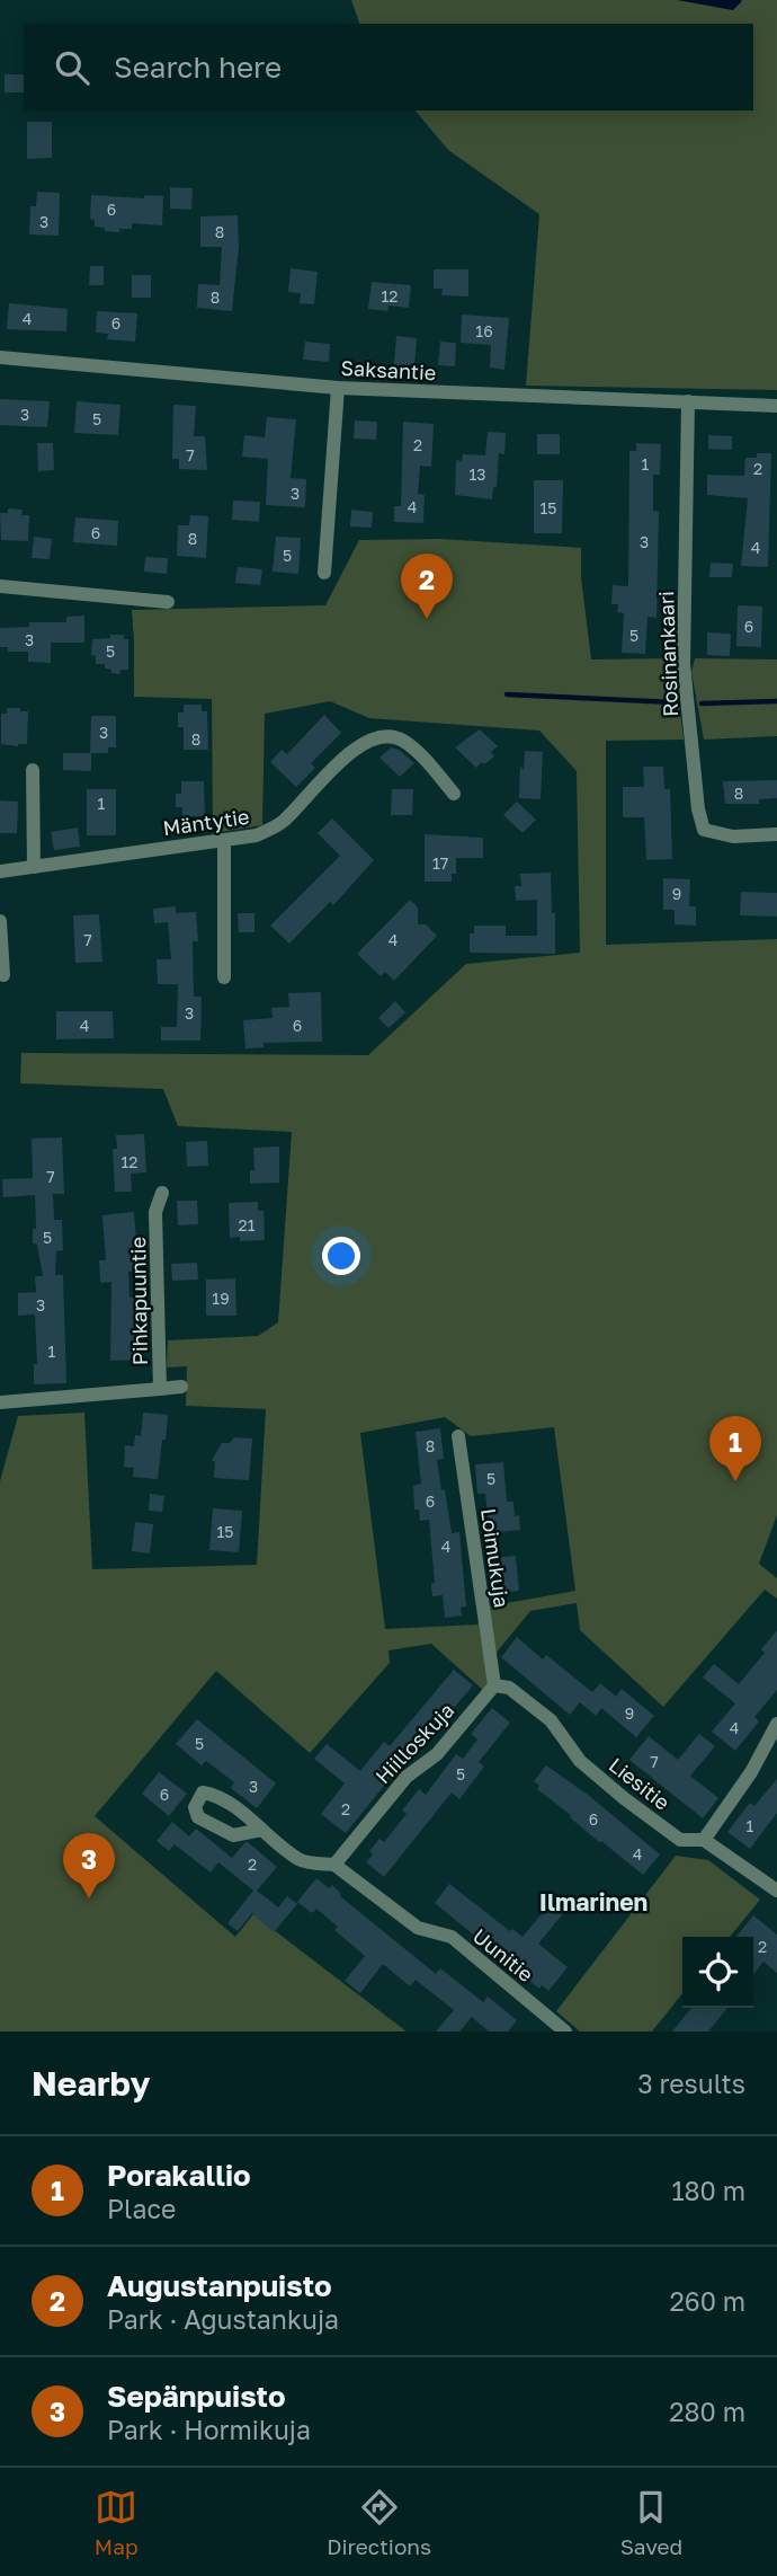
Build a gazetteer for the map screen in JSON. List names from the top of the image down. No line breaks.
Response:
{"streets":{"street":["Saksantie","Rosinankaari","Mäntytie","Pihkapuuntie","Loimukuja","Hiilloskuja","Liesitie","Uunitie"]},"crossings":[["Saksantie","Rosinankaari"],["Loimukuja","Hiilloskuja"],["Loimukuja","Liesitie"],["Hiilloskuja","Liesitie"],["Hiilloskuja","Uunitie"]],"districts":["Ilmarinen"],"house_numbers":["6","3","8","12","8","4","6","16","3","5","2","7","1","2","13","3","4","15","6","8","3","4","5","6","5","3","5","3","8","8","1","17","9","7","4","3","4","6","12","7","21","5","19","3","1","8","5","6","15","4","9","4","5","7","5","3","6","2","6","1","4","2","2"],"page":{"search":"Search here","pins":["2","1","3"],"heading":["Nearby","3 results"],"list":[{"mark":"1","name":"Porakallio","note":"Place","value":"180 m"},{"mark":"2","name":"Augustanpuisto","note":"Park · Agustankuja","value":"260 m"},{"mark":"3","name":"Sepänpuisto","note":"Park · Hormikuja","value":"280 m"}],"nav":["Map","Directions","Saved"]}}
